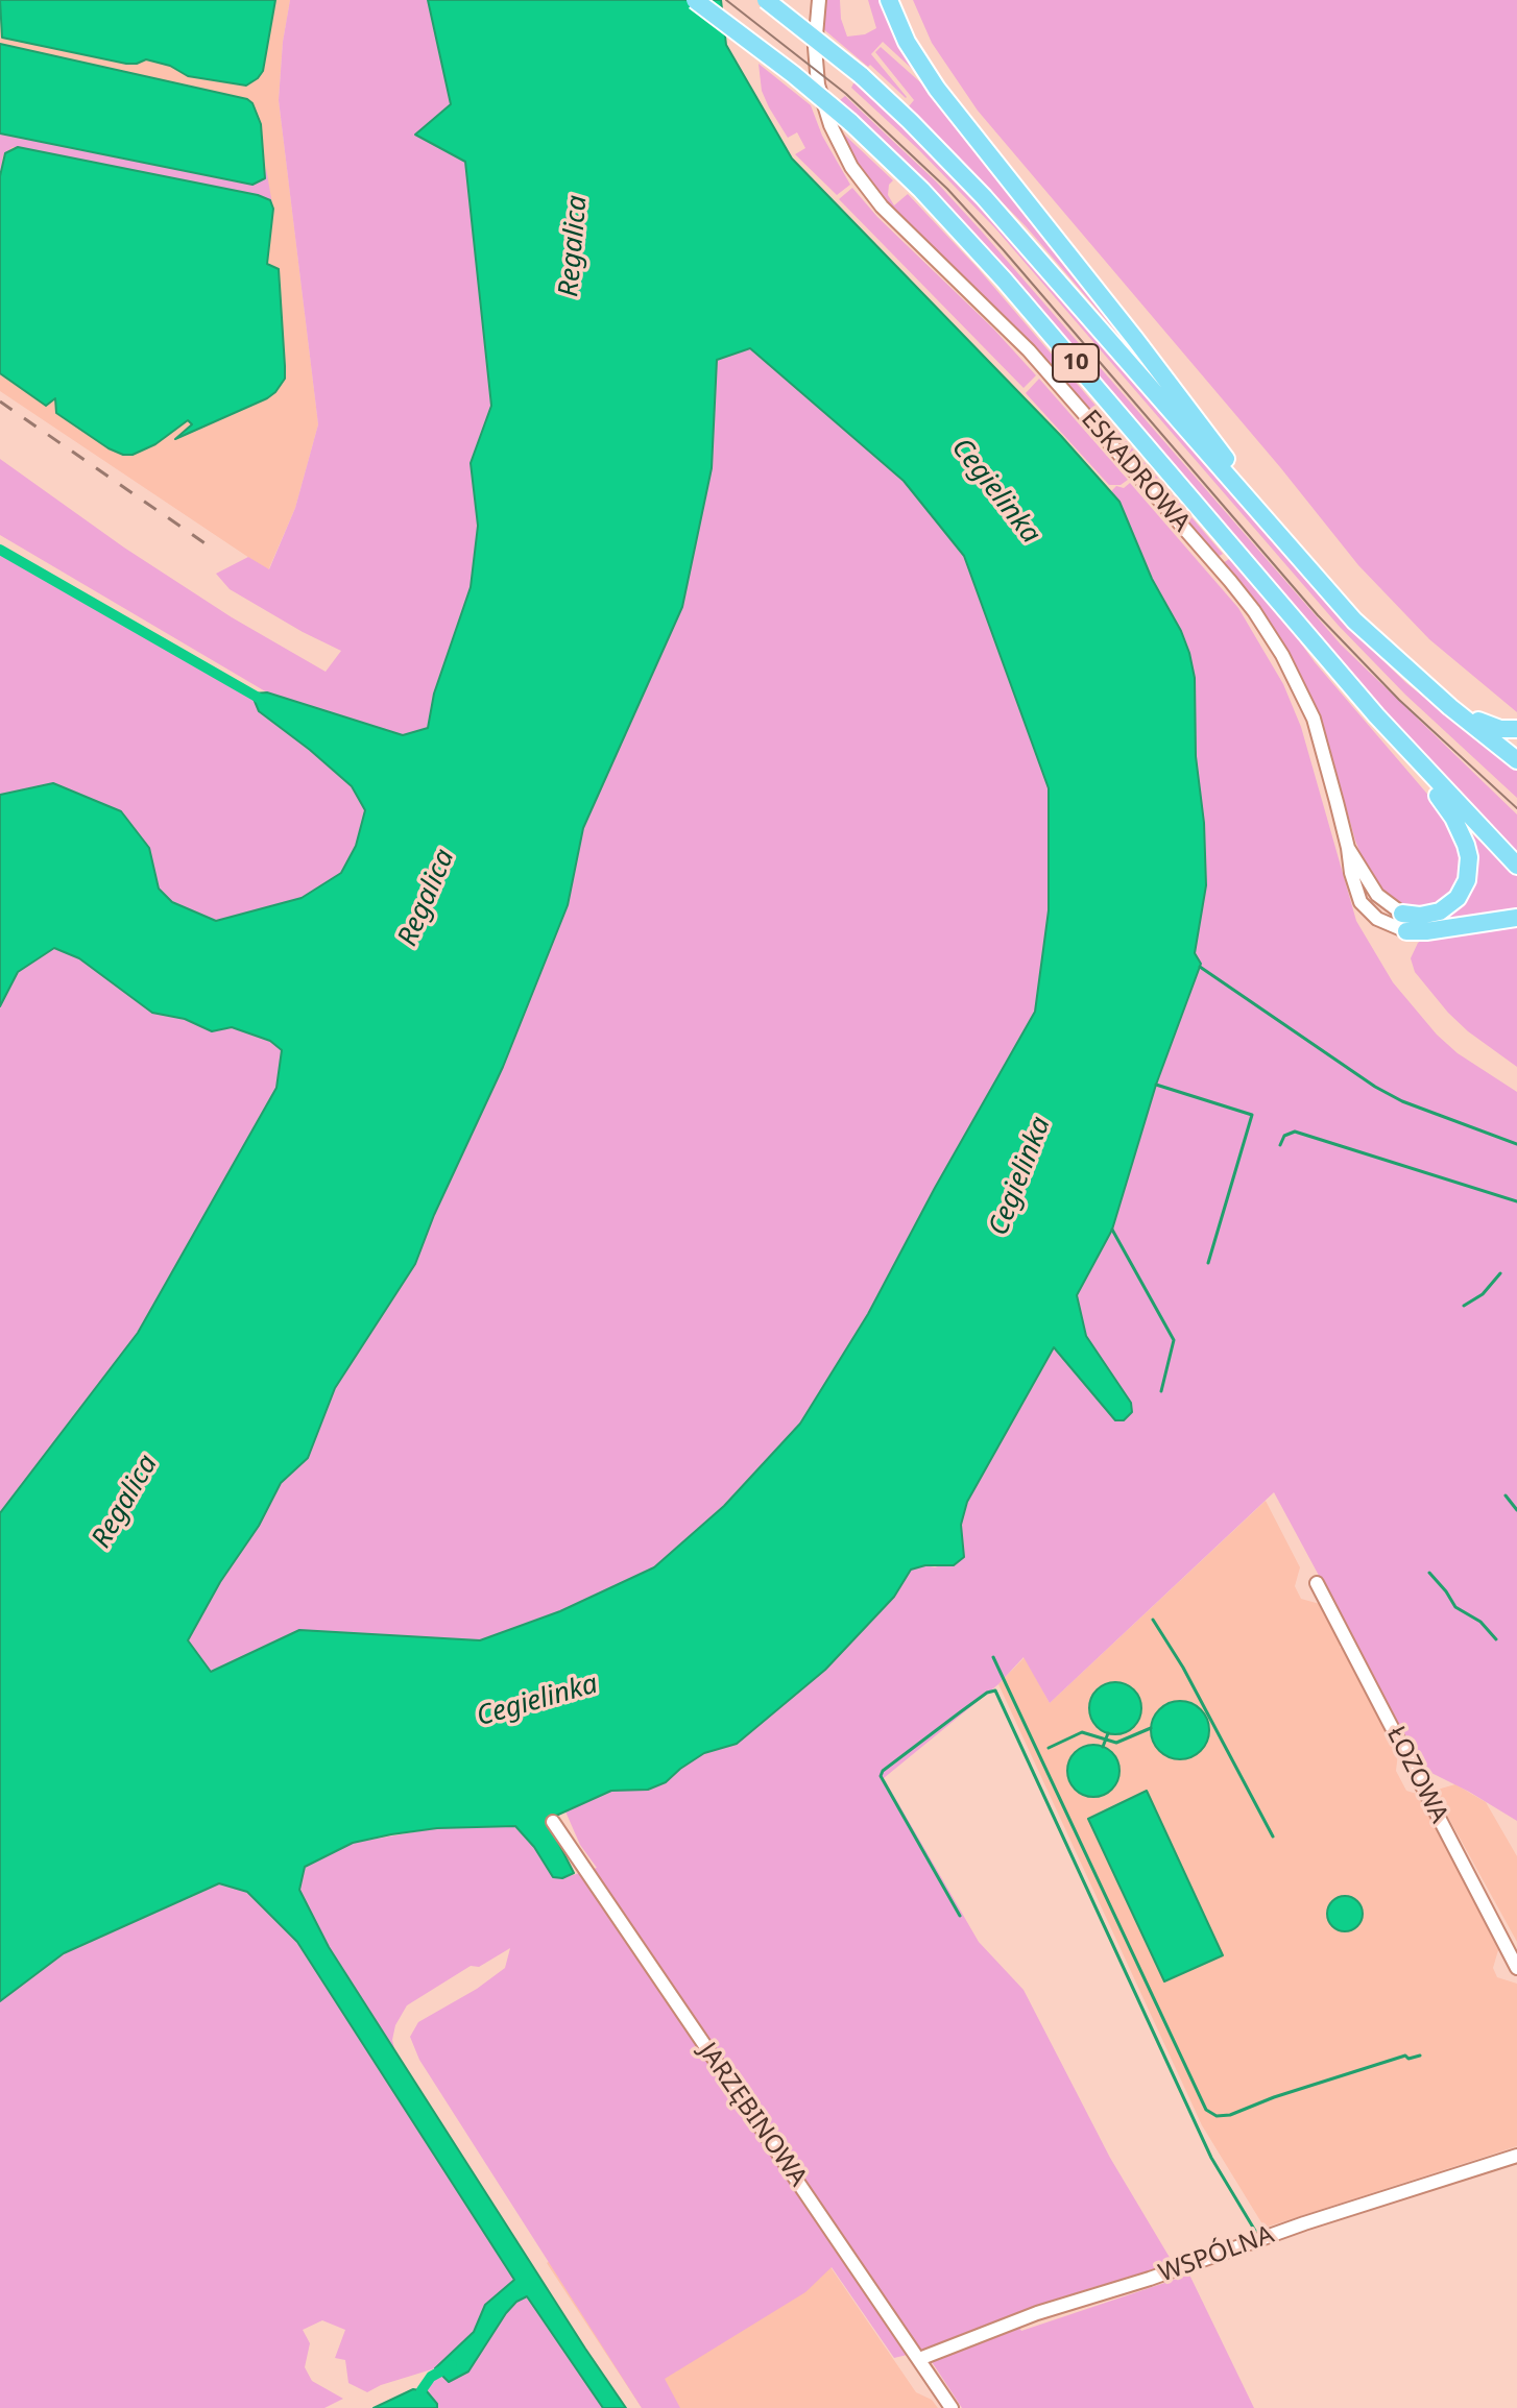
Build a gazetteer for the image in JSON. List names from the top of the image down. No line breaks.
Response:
{"streets":{"main road":["10"],"street":["ESKADROWA","ŁOZOWA","JARZĘBINOWA","WSPÓLNA"]},"crossings":[["JARZĘBINOWA","WSPÓLNA"]],"water":["Regalica","Cegielinka"]}
